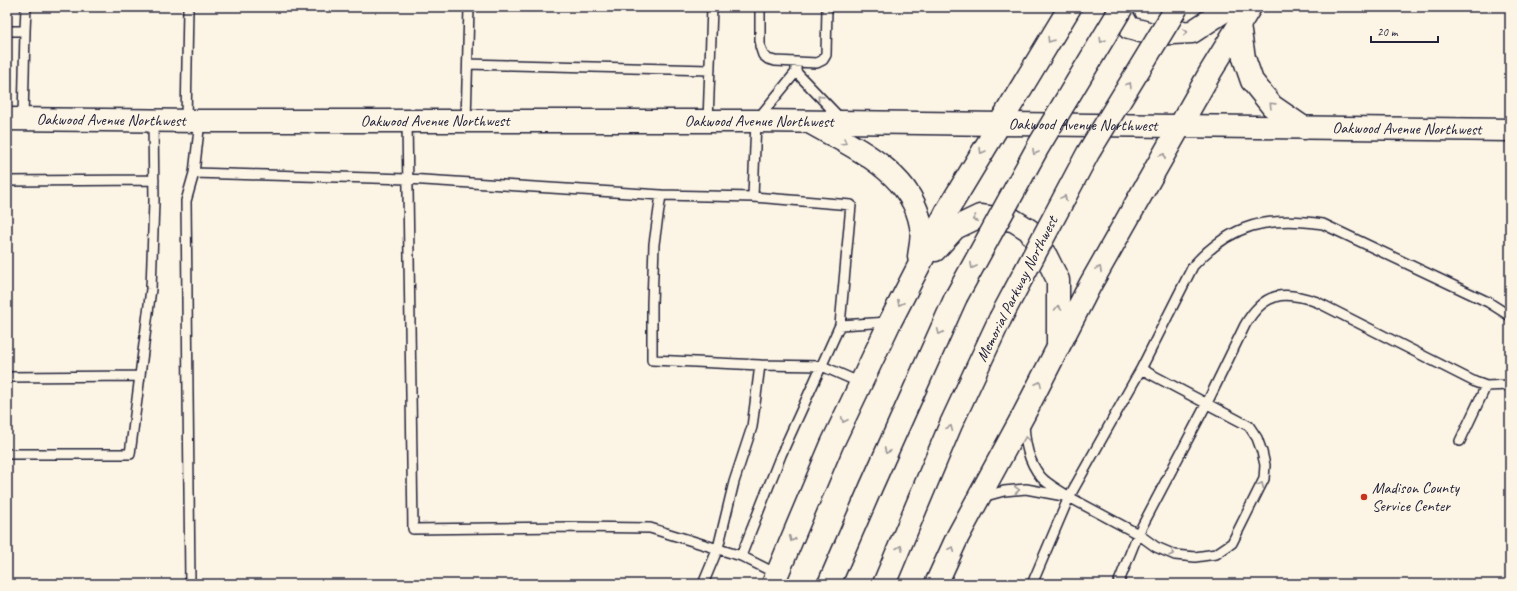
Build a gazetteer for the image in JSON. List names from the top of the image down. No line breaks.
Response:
{"streets":{"main road":["Oakwood Avenue Northwest","Memorial Parkway Northwest"]},"places":["Madison County Service Center"],"scale_bar":"20 m"}
